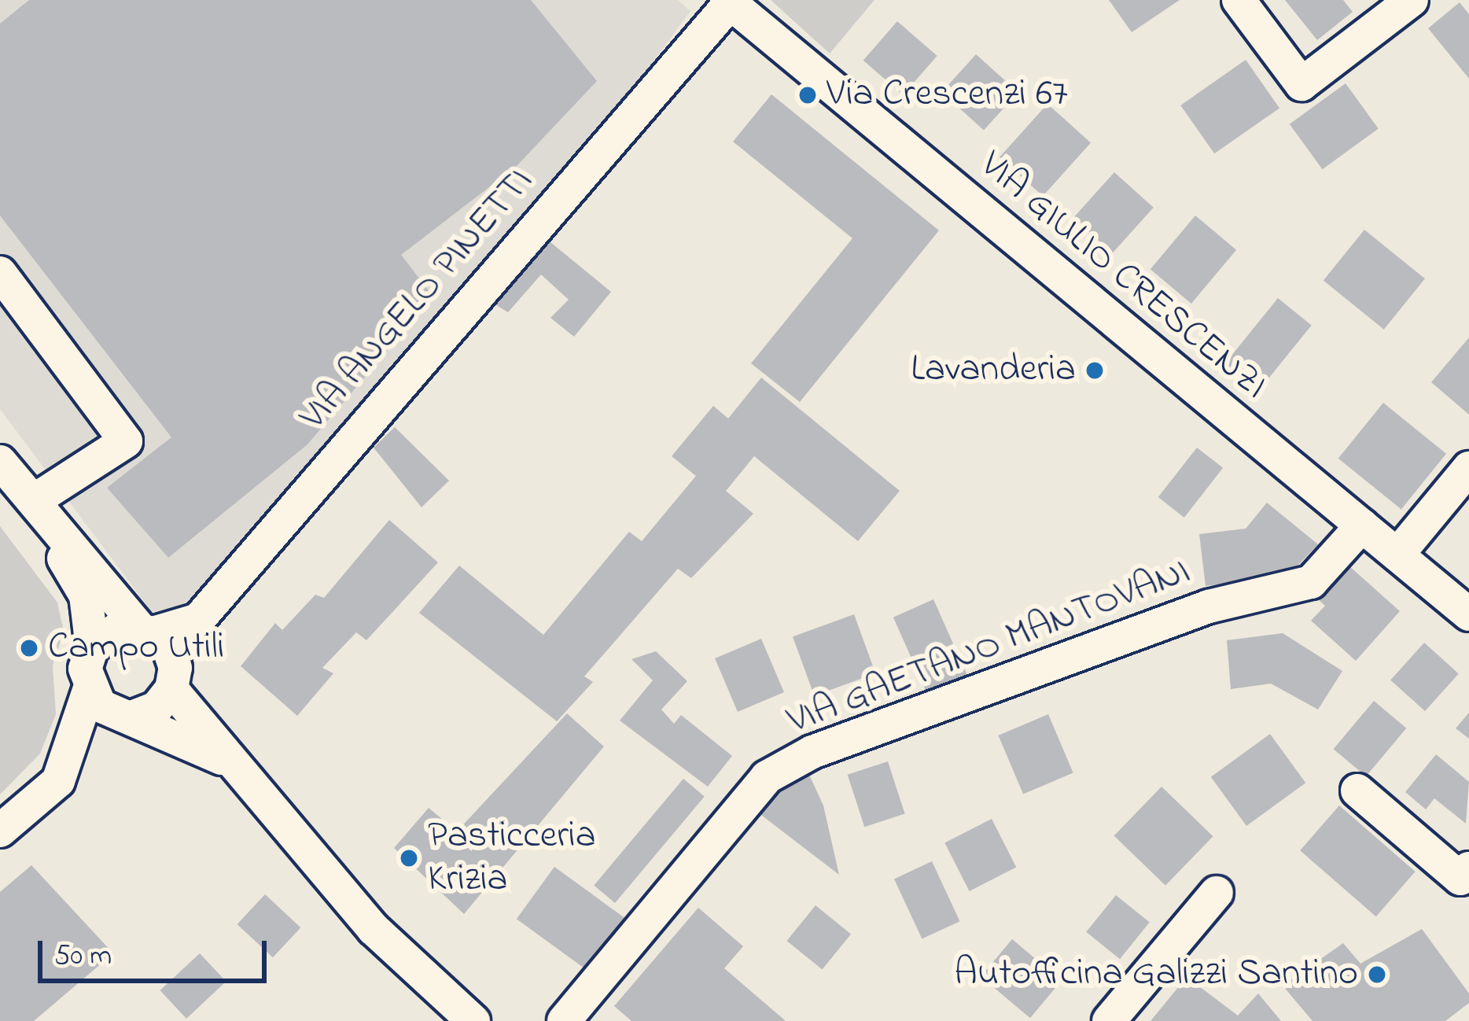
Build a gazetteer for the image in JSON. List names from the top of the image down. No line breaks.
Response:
{"streets":{"street":["VIA GIULIO CRESCENZI","VIA ANGELO PINETTI","VIA GAETANO MANTOVANI"]},"crossings":[["VIA GIULIO CRESCENZI","VIA ANGELO PINETTI"],["VIA GIULIO CRESCENZI","VIA GAETANO MANTOVANI"]],"places":["Via Crescenzi 67","Lavanderia","Campo Utili","Pasticceria Krizia","Autofficina Galizzi Santino"],"scale_bar":"50 m"}
